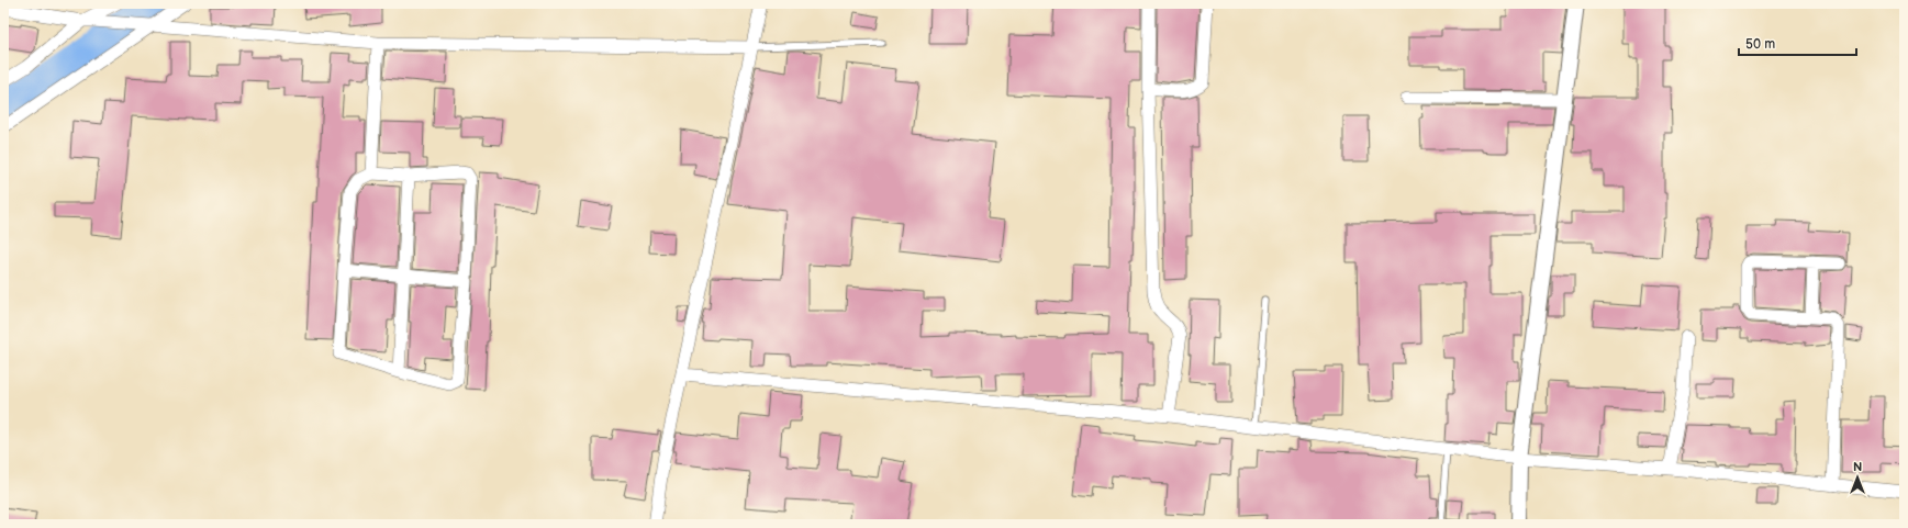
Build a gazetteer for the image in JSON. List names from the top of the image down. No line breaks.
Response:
{"scale_bar":"50 m","north":"top"}
